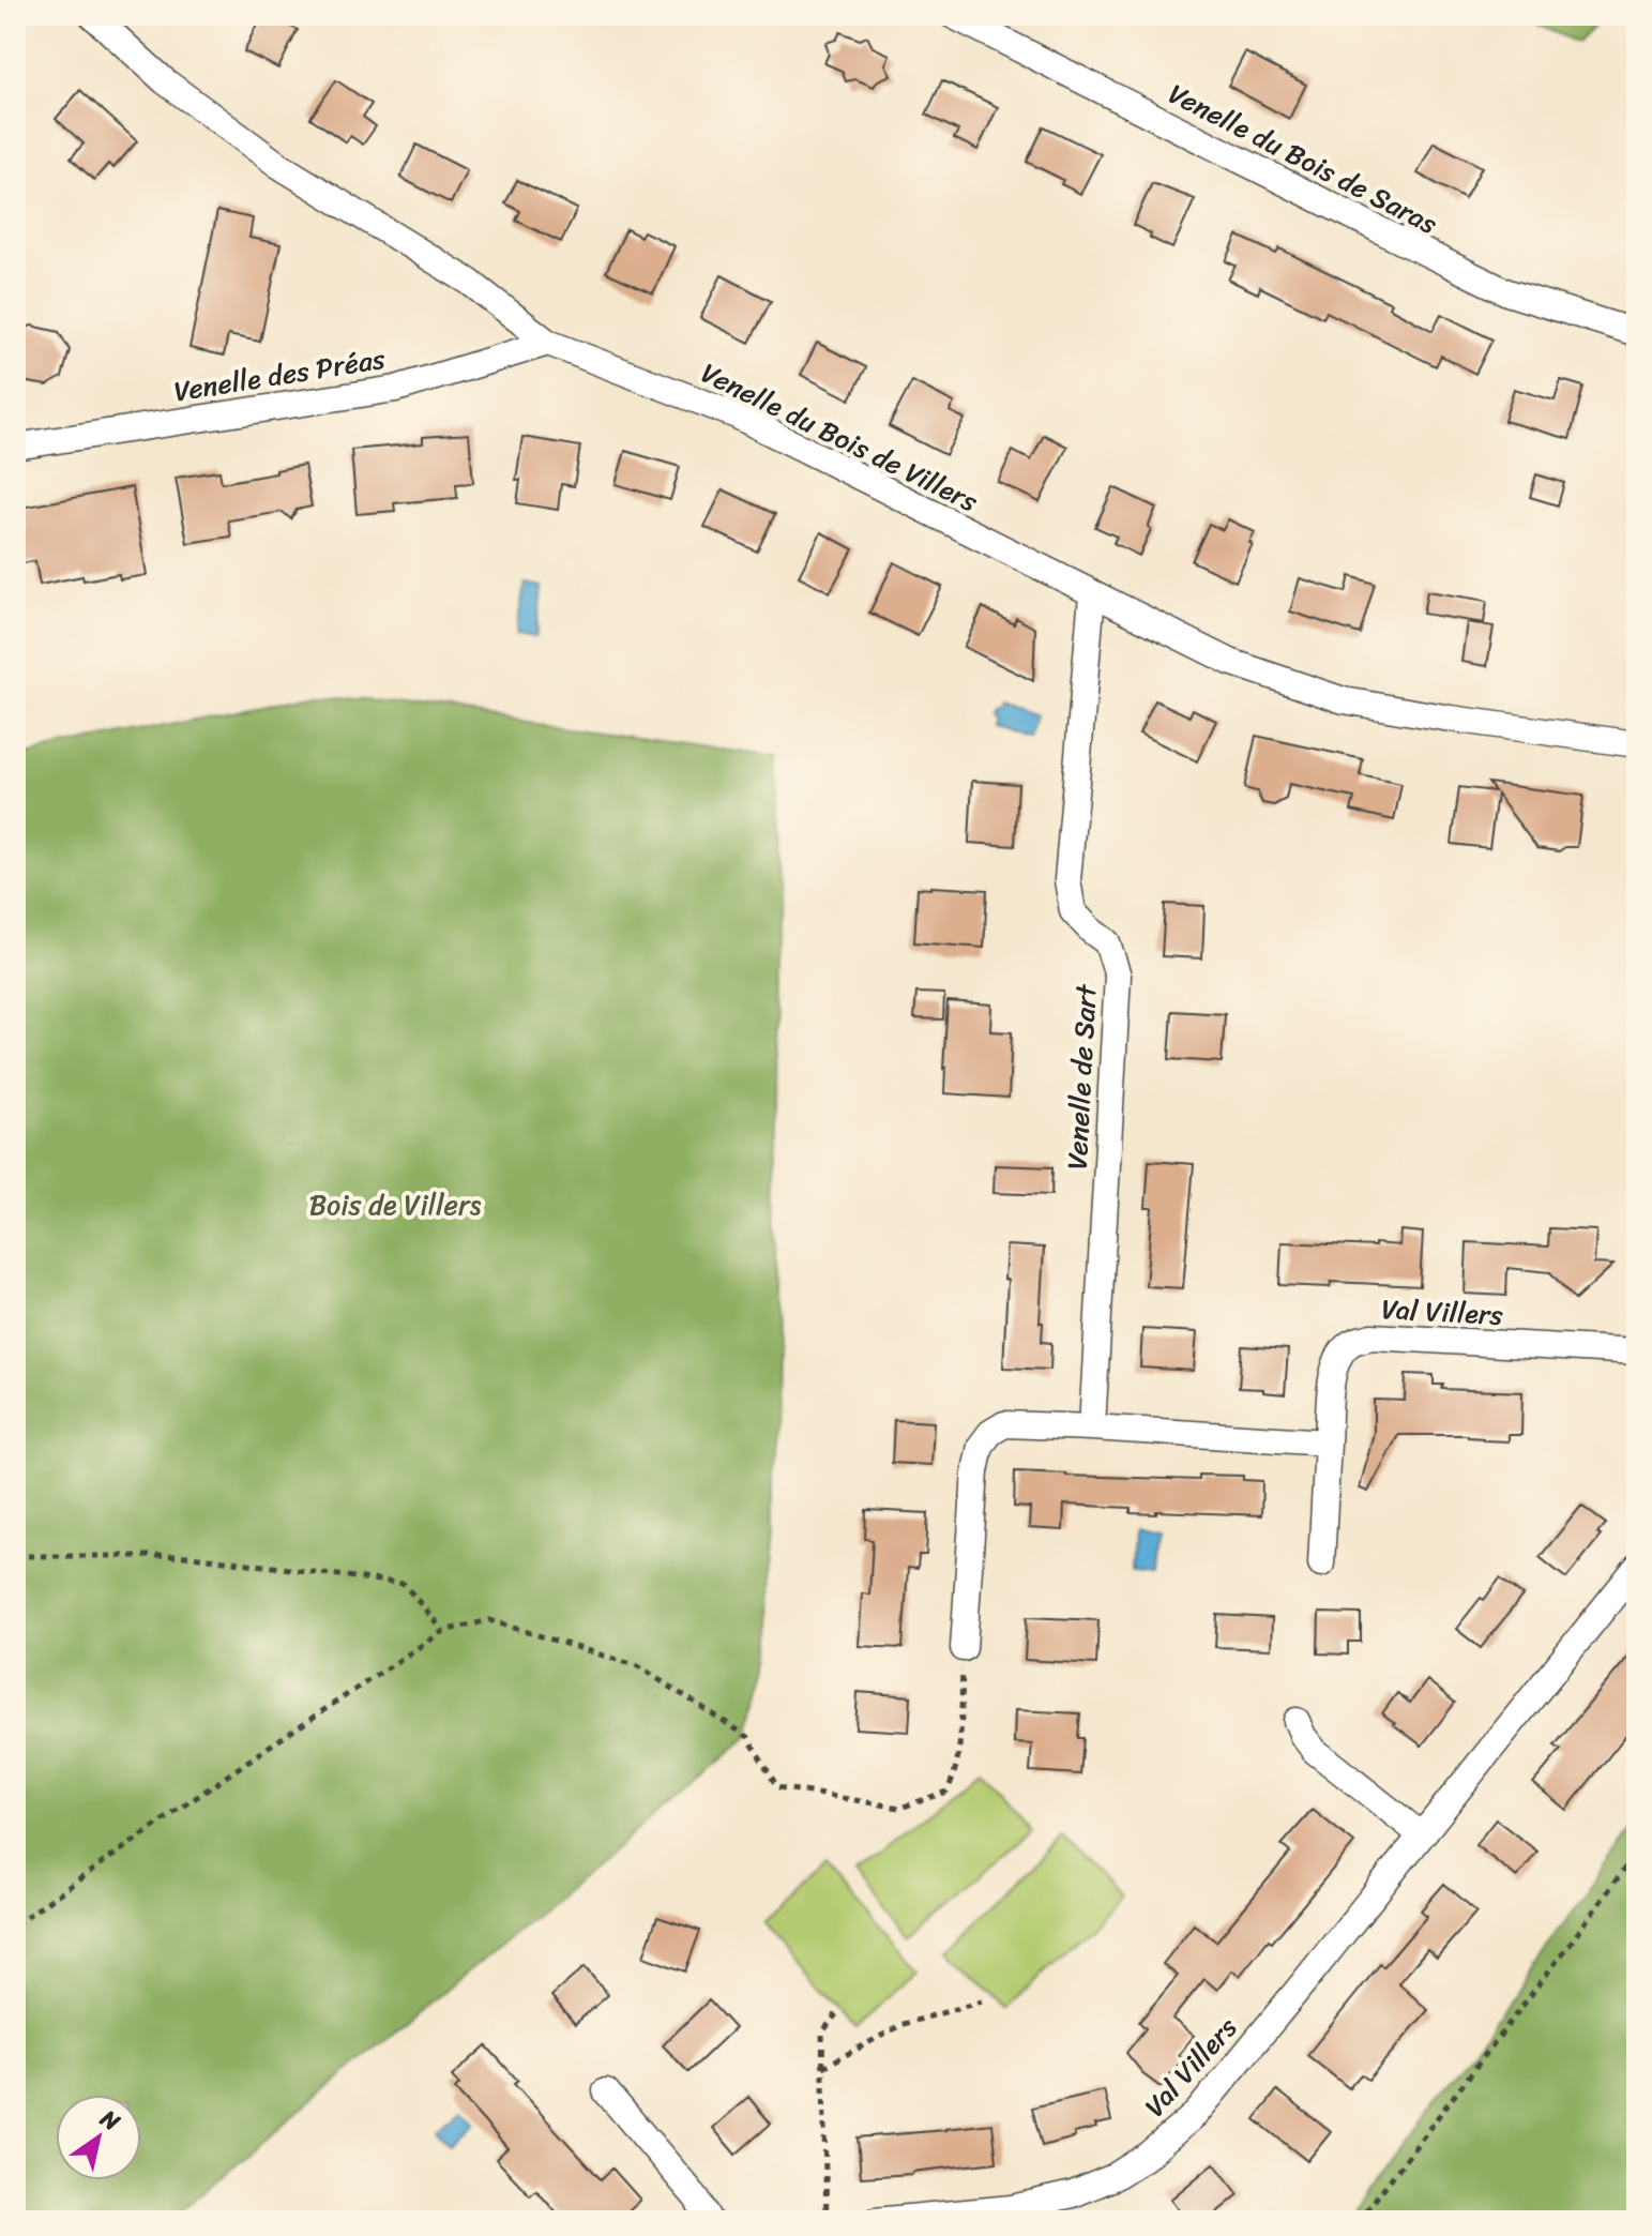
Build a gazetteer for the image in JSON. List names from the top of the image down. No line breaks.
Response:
{"streets":{"street":["Venelle du Bois de Saras","Venelle des Préas","Venelle du Bois de Villers","Venelle de Sart","Val Villers"]},"crossings":[["Venelle des Préas","Venelle du Bois de Villers"],["Venelle du Bois de Villers","Venelle de Sart"]],"parks":["Bois de Villers"],"north":"top right"}
